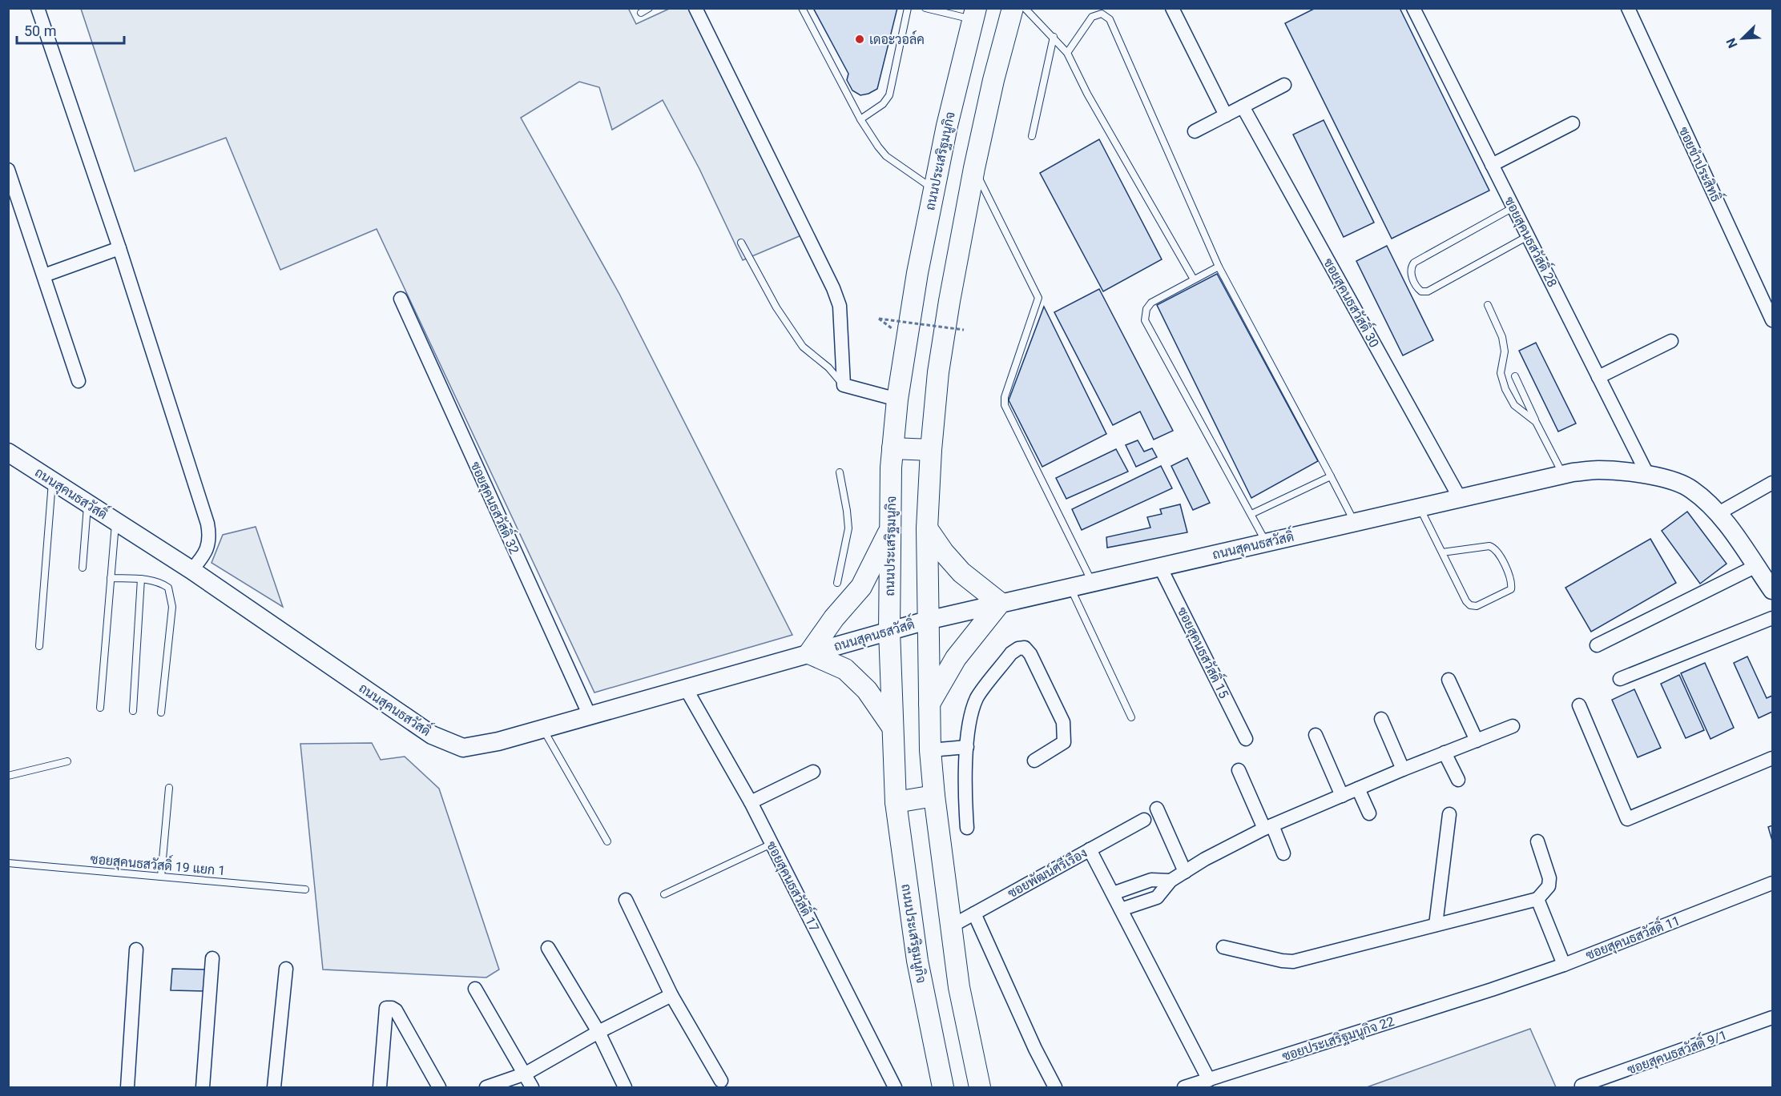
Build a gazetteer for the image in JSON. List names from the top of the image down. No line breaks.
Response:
{"streets":{"main road":["ถนนประเสริฐมนูกิจ","ถนนสุคนธสวัสดิ์"],"street":["ซอยขำประสิทธิ์","ซอยสุคนธสวัสดิ์ 28","ซอยสุคนธสวัสดิ์ 30","ซอยสุคนธสวัสดิ์ 32","ซอยสุคนธสวัสดิ์ 15","ซอยพัฒน์ศรีเรือง","ซอยสุคนธสวัสดิ์ 17","ซอยสุคนธสวัสดิ์ 11","ซอยประเสริฐมนูกิจ 22","ซอยสุคนธสวัสดิ์ 9/1"],"lane":["ซอยสุคนธสวัสดิ์ 19 แยก 1"]},"crossings":[["ถนนประเสริฐมนูกิจ","ถนนสุคนธสวัสดิ์"],["ซอยสุคนธสวัสดิ์ 28","ถนนสุคนธสวัสดิ์"],["ซอยสุคนธสวัสดิ์ 30","ถนนสุคนธสวัสดิ์"],["ถนนสุคนธสวัสดิ์","ซอยสุคนธสวัสดิ์ 32"],["ถนนสุคนธสวัสดิ์","ซอยสุคนธสวัสดิ์ 15"],["ถนนสุคนธสวัสดิ์","ซอยสุคนธสวัสดิ์ 17"],["ซอยสุคนธสวัสดิ์ 11","ซอยประเสริฐมนูกิจ 22"]],"places":["เดอะวอล์ค"],"scale_bar":"50 m","north":"bottom left"}
